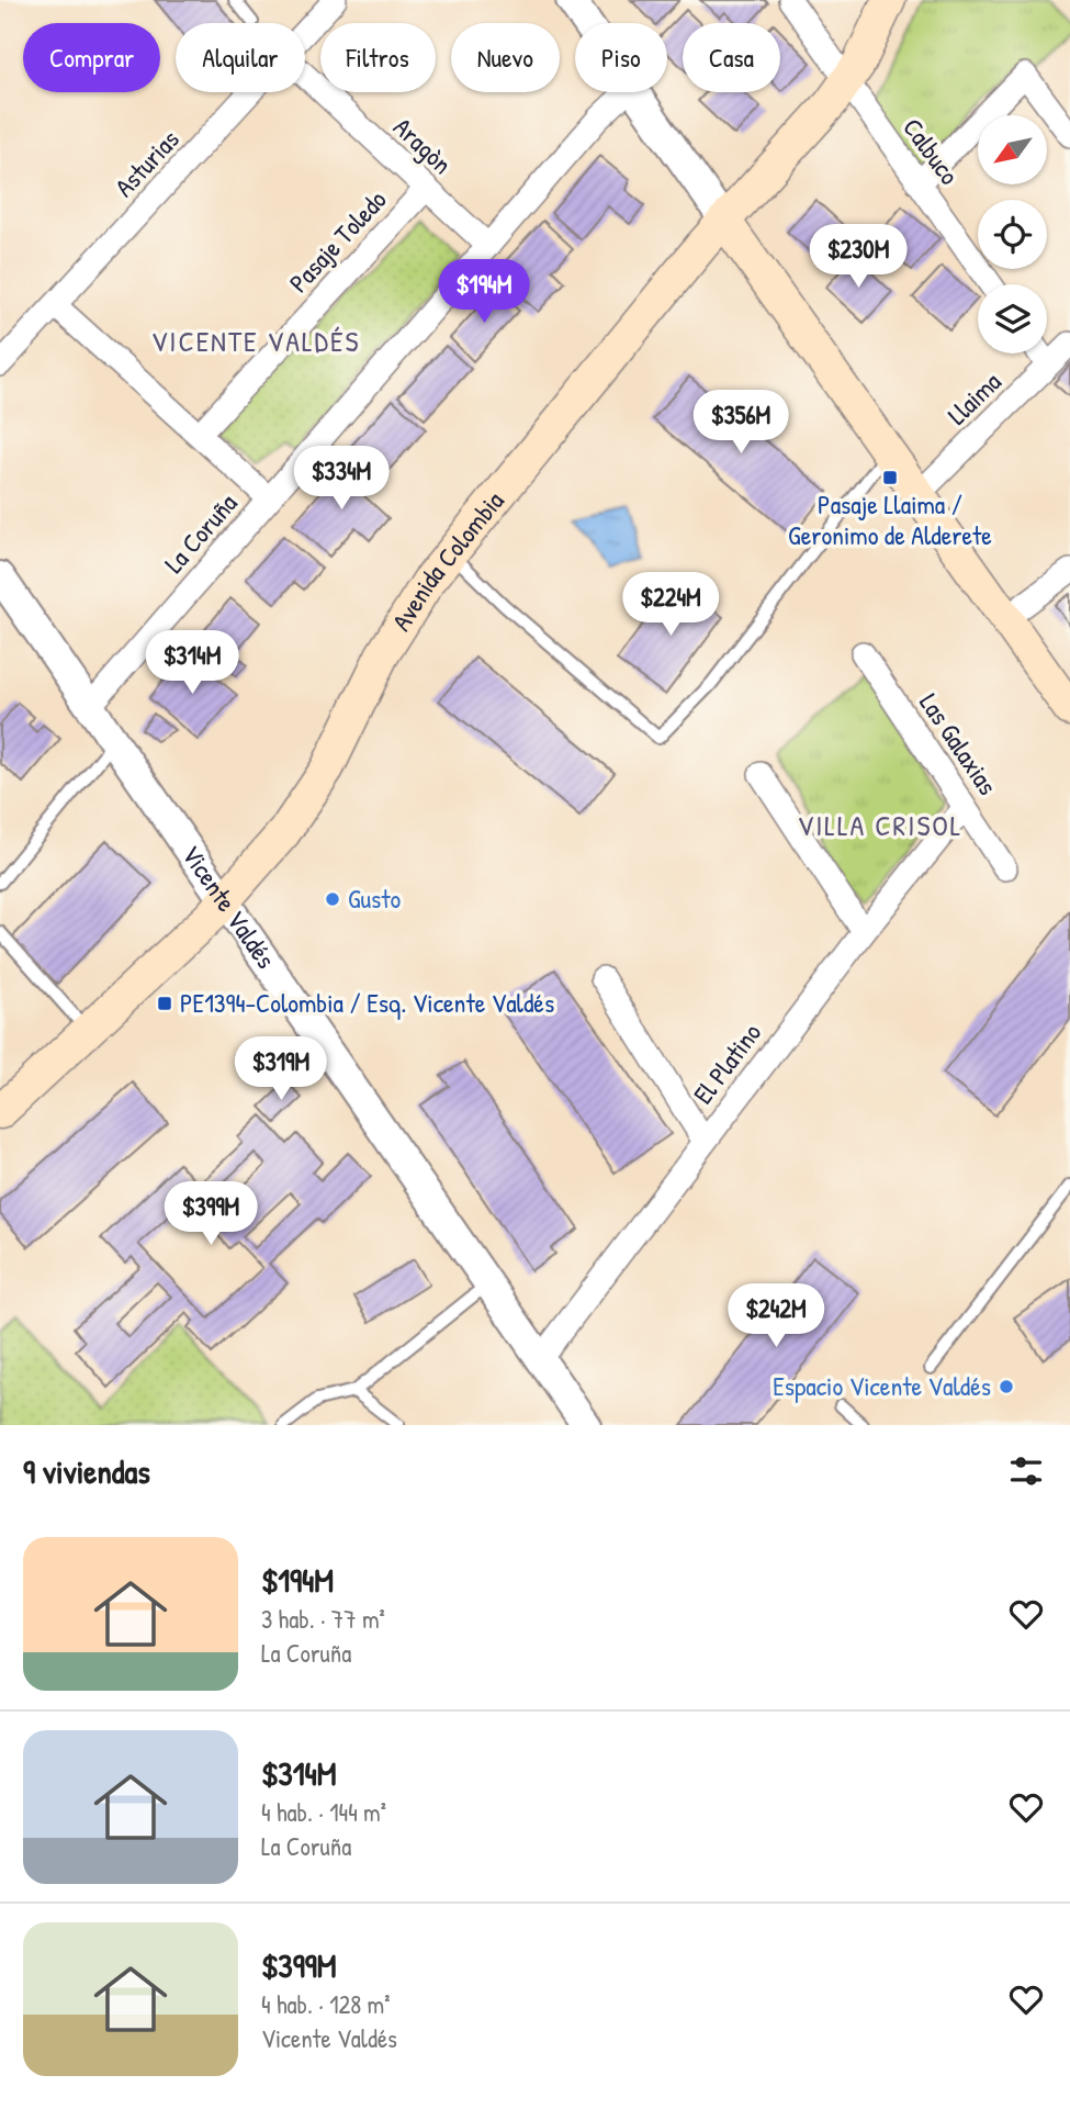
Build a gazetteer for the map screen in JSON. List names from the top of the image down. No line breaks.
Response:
{"streets":{"main road":["Avenida Colombia"],"street":["Aragòn","Calbuco","Asturias","Pasaje Toledo","Llaima","La Coruña","Las Galaxias","Vicente Valdés","El Platino"]},"crossings":[["Aragòn","Pasaje Toledo"],["Aragòn","La Coruña"],["Calbuco","Avenida Colombia"],["La Coruña","Vicente Valdés"],["Avenida Colombia","Vicente Valdés"],["Las Galaxias","El Platino"],["Vicente Valdés","El Platino"]],"districts":["VICENTE VALDÉS","VILLA CRISOL"],"places":{"transit":["Pasaje Llaima / Geronimo de Alderete","PE1394-Colombia / Esq. Vicente Valdés"],"other":["Gusto","Espacio Vicente Valdés"]},"north":"bottom left","page":{"chip":["Comprar","Alquilar","Filtros","Nuevo","Piso","Casa"],"price":["$230M","$194M","$356M","$334M","$224M","$314M","$319M","$399M","$242M"],"heading":"9 viviendas","list":[{"name":"$194M","note":"3 hab. · 77 m² · La Coruña"},{"name":"$314M","note":"4 hab. · 144 m² · La Coruña"},{"name":"$399M","note":"4 hab. · 128 m² · Vicente Valdés"}]}}
